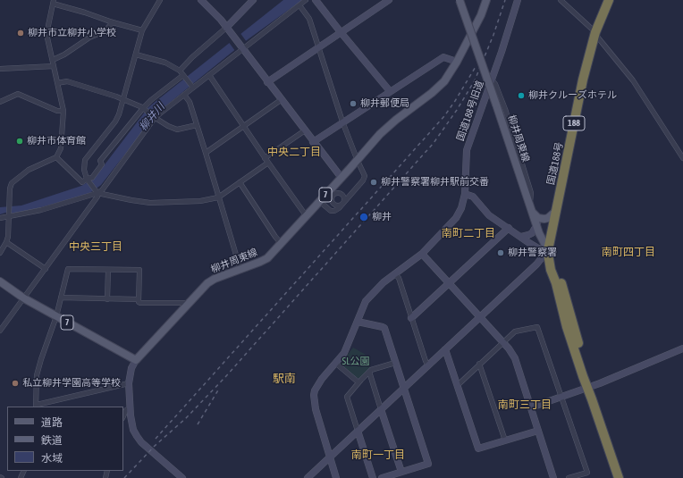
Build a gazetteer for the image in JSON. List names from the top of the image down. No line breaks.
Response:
{"streets":{"highway":["188","国道188号"],"main road":["柳井周東線","7"],"street":["国道188号旧道"]},"crossings":[["柳井周東線","国道188号"],["柳井周東線","7"]],"districts":["中央二丁目","南町二丁目","中央三丁目","南町四丁目","駅南","南町三丁目","南町一丁目"],"water":["柳井川"],"parks":["SL公園"],"places":["柳井市立柳井小学校","柳井クルーズホテル","柳井郵便局","柳井市体育館","柳井警察署柳井駅前交番","柳井","柳井警察署","私立柳井学園高等学校"],"legend":["道路","鉄道","水域"]}
